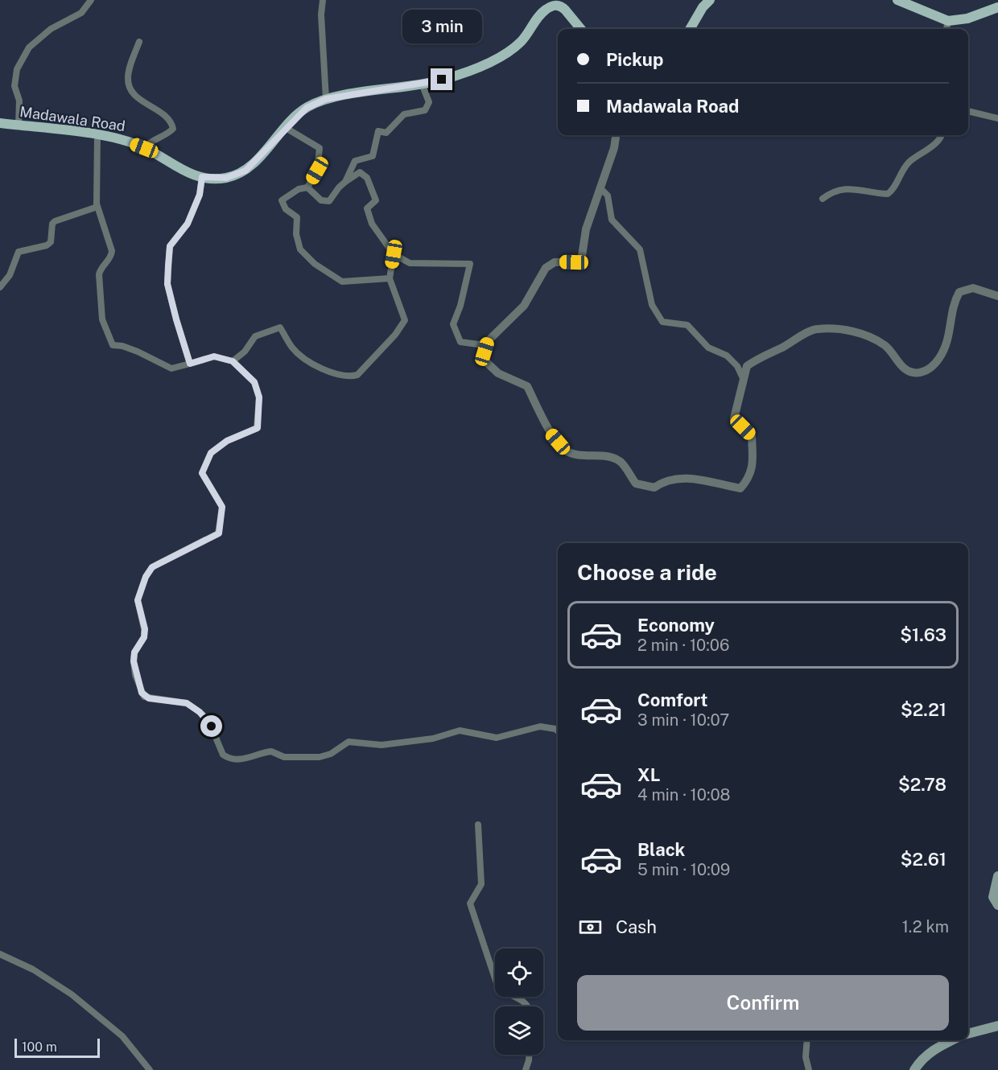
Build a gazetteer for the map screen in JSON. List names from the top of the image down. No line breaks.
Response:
{"streets":{"main road":["Madawala Road"]},"scale_bar":"100 m","page":{"bubble":"3 min","banner":["Pickup","Madawala Road"],"heading":"Choose a ride","list":[{"name":"Economy","note":"2 min · 10:06","value":"$1.63"},{"name":"Comfort","note":"3 min · 10:07","value":"$2.21"},{"name":"XL","note":"4 min · 10:08","value":"$2.78"},{"name":"Black","note":"5 min · 10:09","value":"$2.61"}],"pay":["Cash","1.2 km"],"buttons":"Confirm","scale":"100 m"}}
